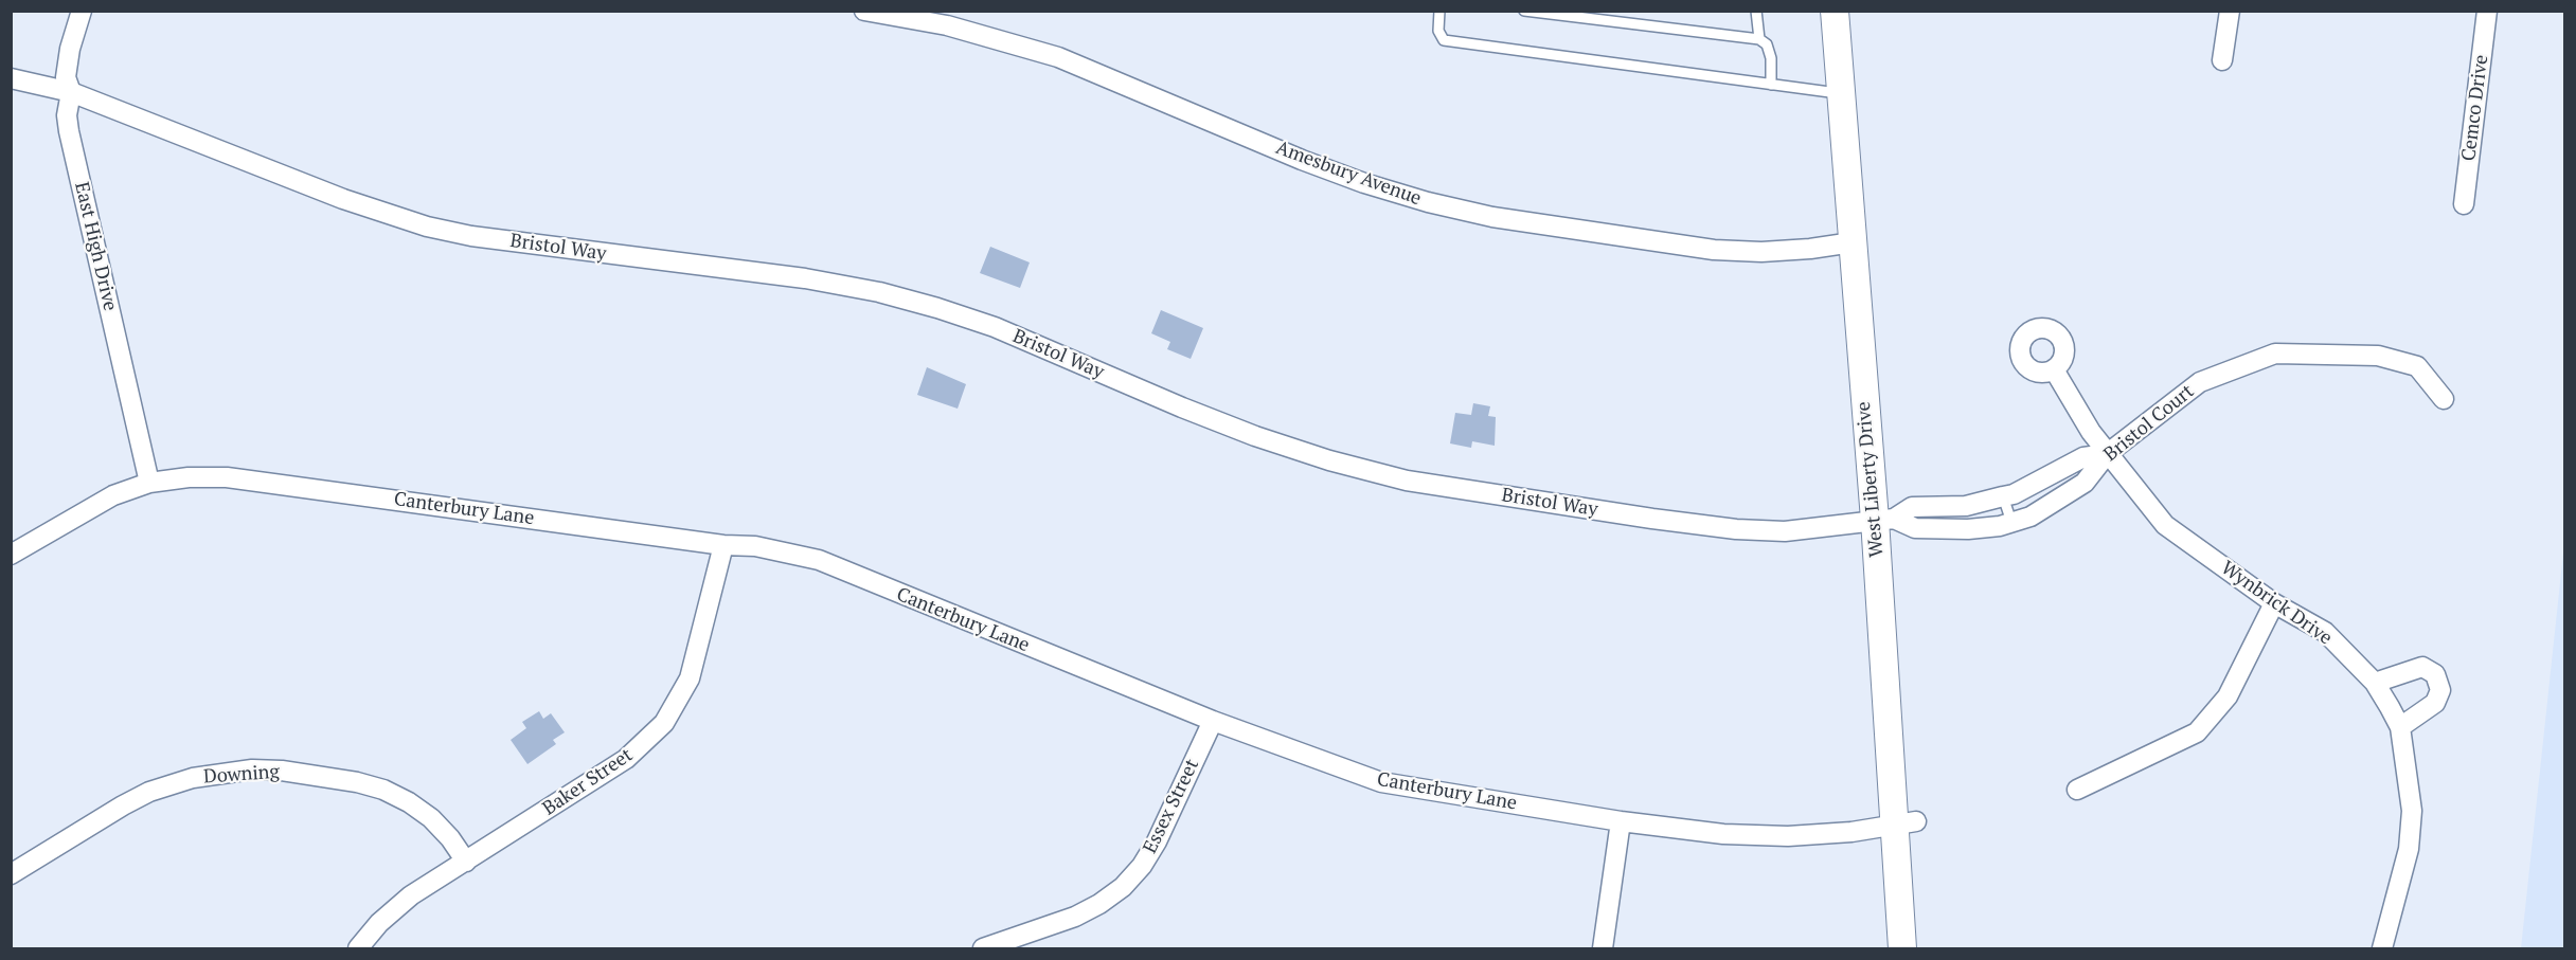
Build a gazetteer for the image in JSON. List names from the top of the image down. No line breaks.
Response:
{"streets":{"main road":["West Liberty Drive"],"street":["Cemco Drive","Amesbury Avenue","East High Drive","Bristol Way","Bristol Court","Canterbury Lane","Wynbrick Drive","Downing","Baker Street","Essex Street"]},"crossings":[["Amesbury Avenue","West Liberty Drive"],["East High Drive","Bristol Way"],["East High Drive","Canterbury Lane"],["Bristol Way","Bristol Court"],["Bristol Way","West Liberty Drive"],["Bristol Way","Wynbrick Drive"],["Bristol Court","West Liberty Drive"],["Bristol Court","Wynbrick Drive"],["West Liberty Drive","Canterbury Lane"],["Canterbury Lane","Baker Street"],["Canterbury Lane","Essex Street"],["Downing","Baker Street"]]}
